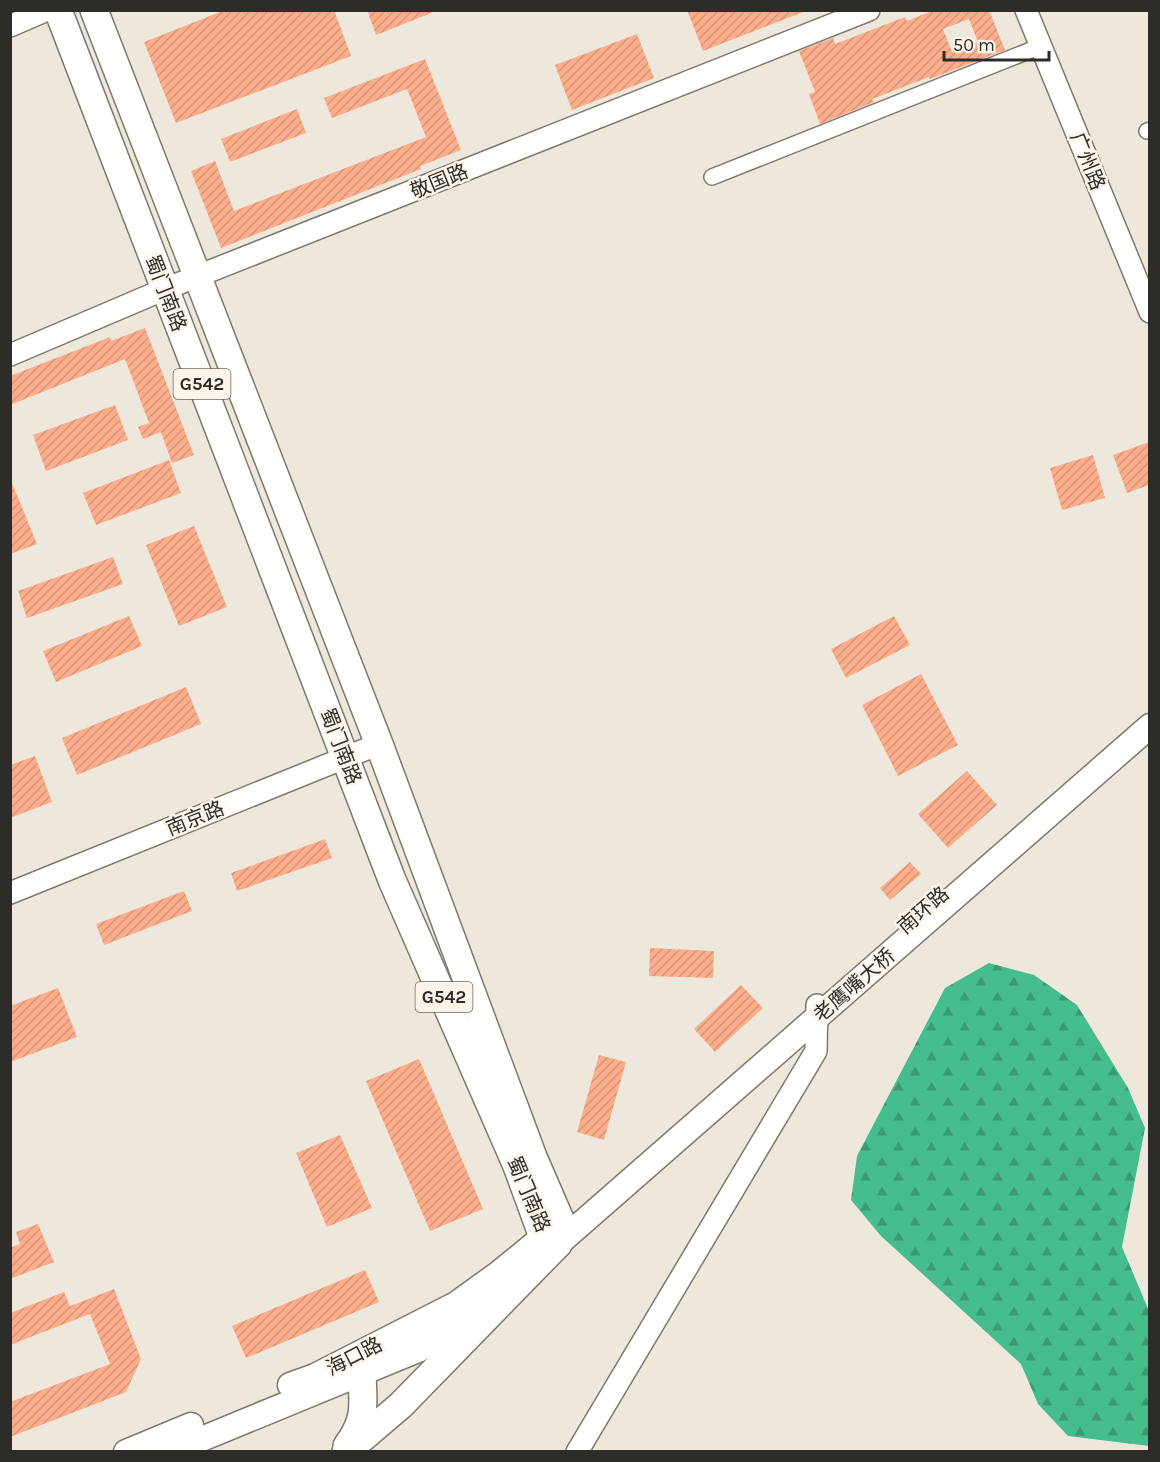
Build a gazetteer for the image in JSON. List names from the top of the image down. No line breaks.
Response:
{"streets":{"highway":["蜀门南路","G542"],"main road":["南环路","老鹰嘴大桥","海口路"],"street":["广州路","敬国路","南京路"]},"crossings":[["敬国路","蜀门南路"],["蜀门南路","南京路"],["蜀门南路","南环路"],["蜀门南路","海口路"],["南环路","老鹰嘴大桥"],["南环路","海口路"]],"scale_bar":"50 m"}
